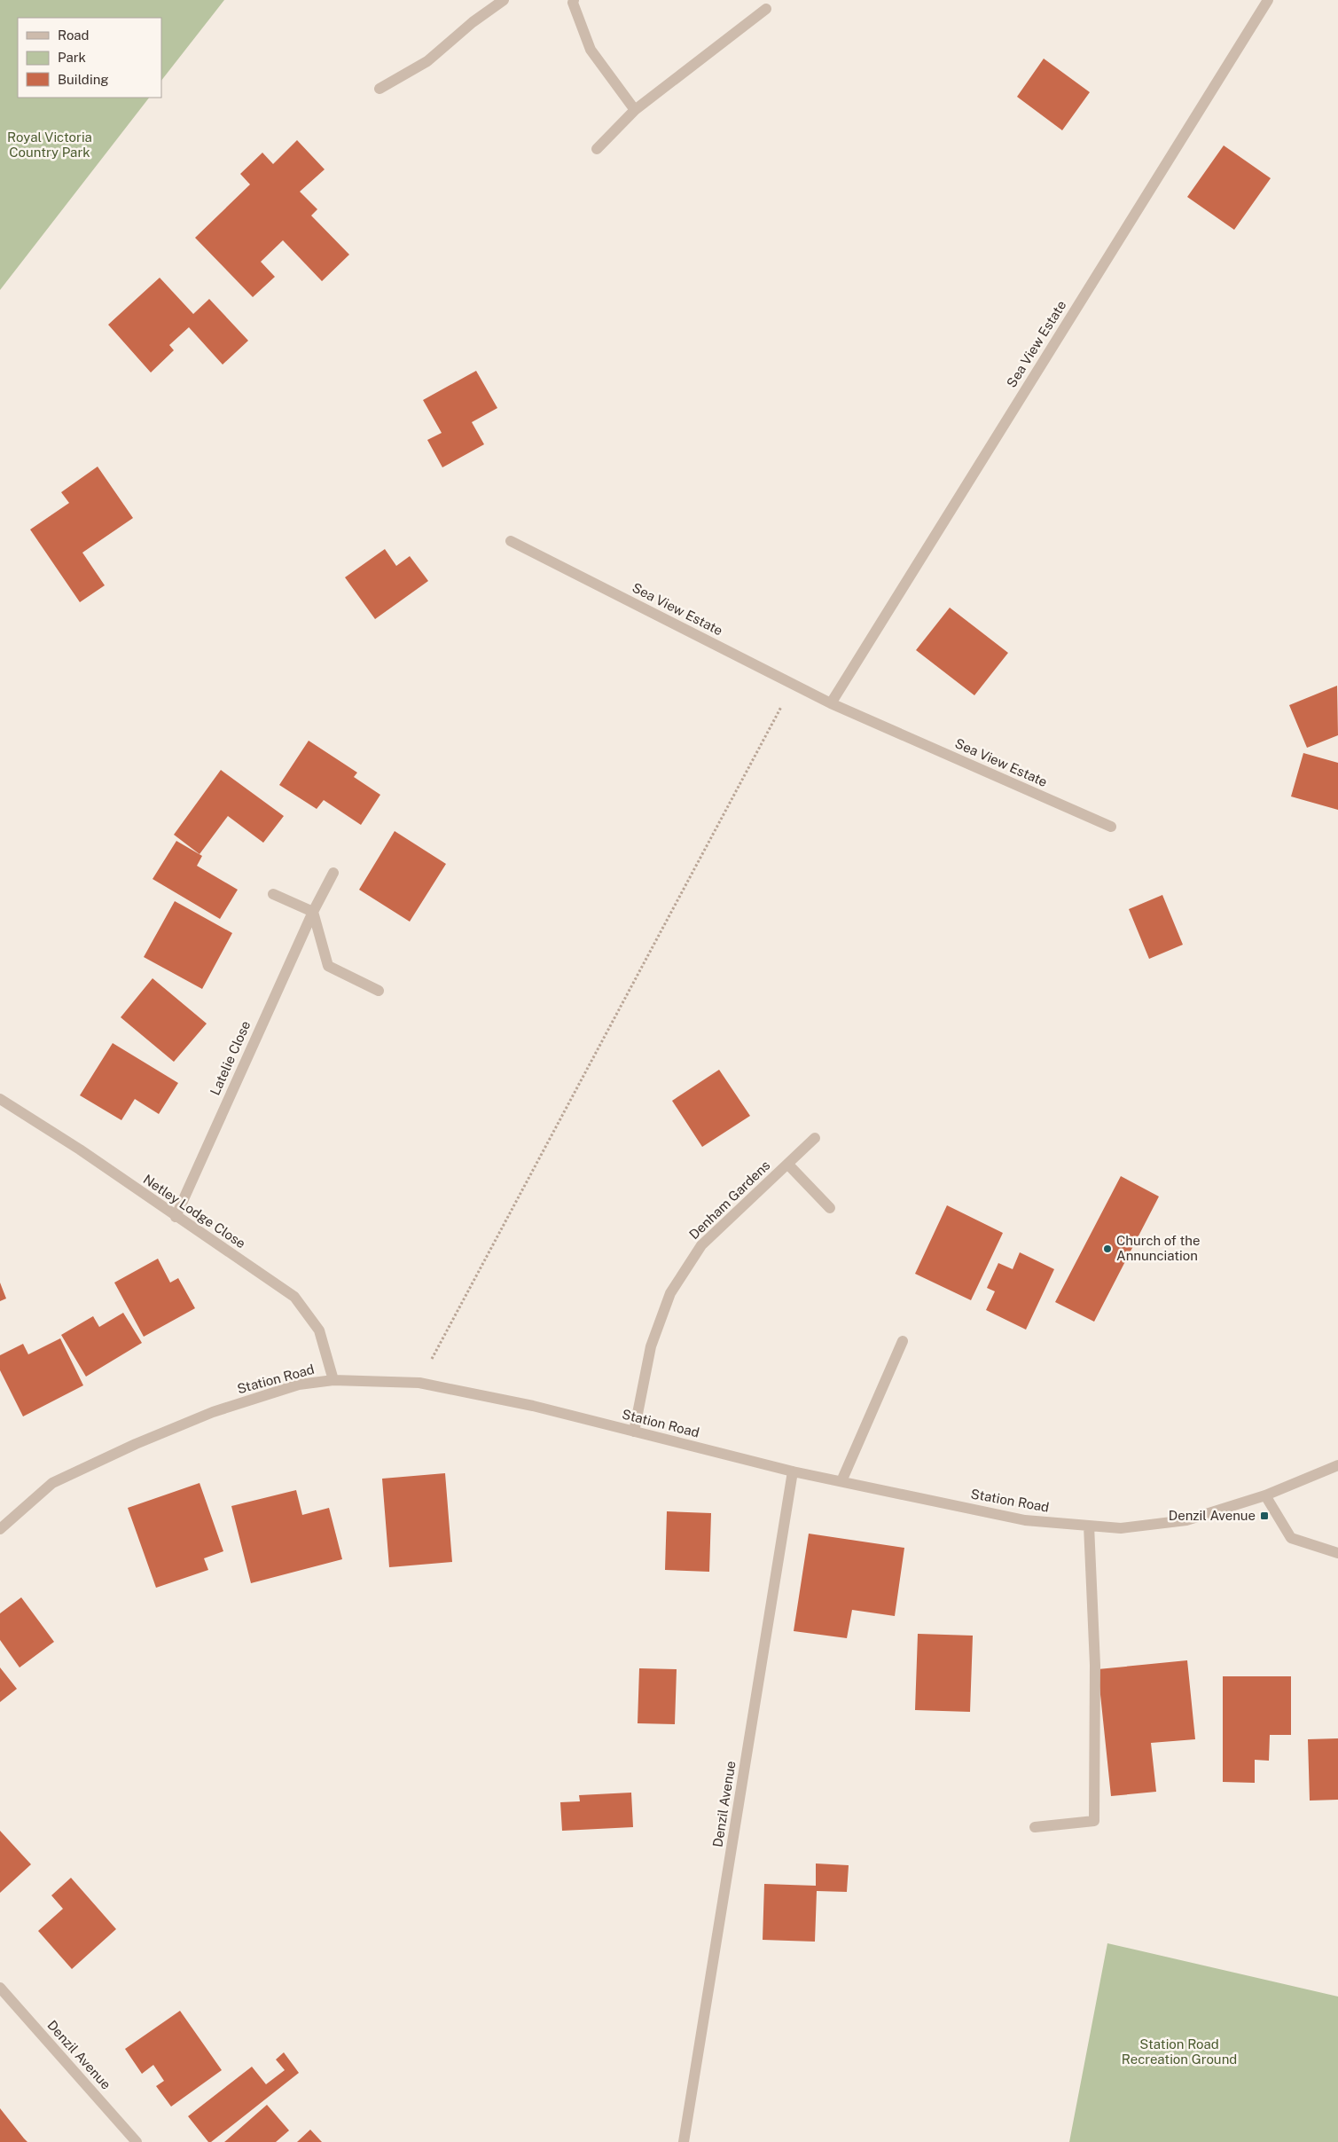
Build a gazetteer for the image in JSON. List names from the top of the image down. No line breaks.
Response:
{"streets":{"street":["Sea View Estate","Latelie Close","Denham Gardens","Netley Lodge Close","Station Road","Denzil Avenue"]},"crossings":[["Latelie Close","Netley Lodge Close"],["Denham Gardens","Station Road"],["Netley Lodge Close","Station Road"],["Station Road","Denzil Avenue"]],"parks":["Royal Victoria Country Park","Station Road Recreation Ground"],"places":{"other":["Church of the Annunciation"],"transit":["Denzil Avenue"]},"legend":["Road","Park","Building"]}
